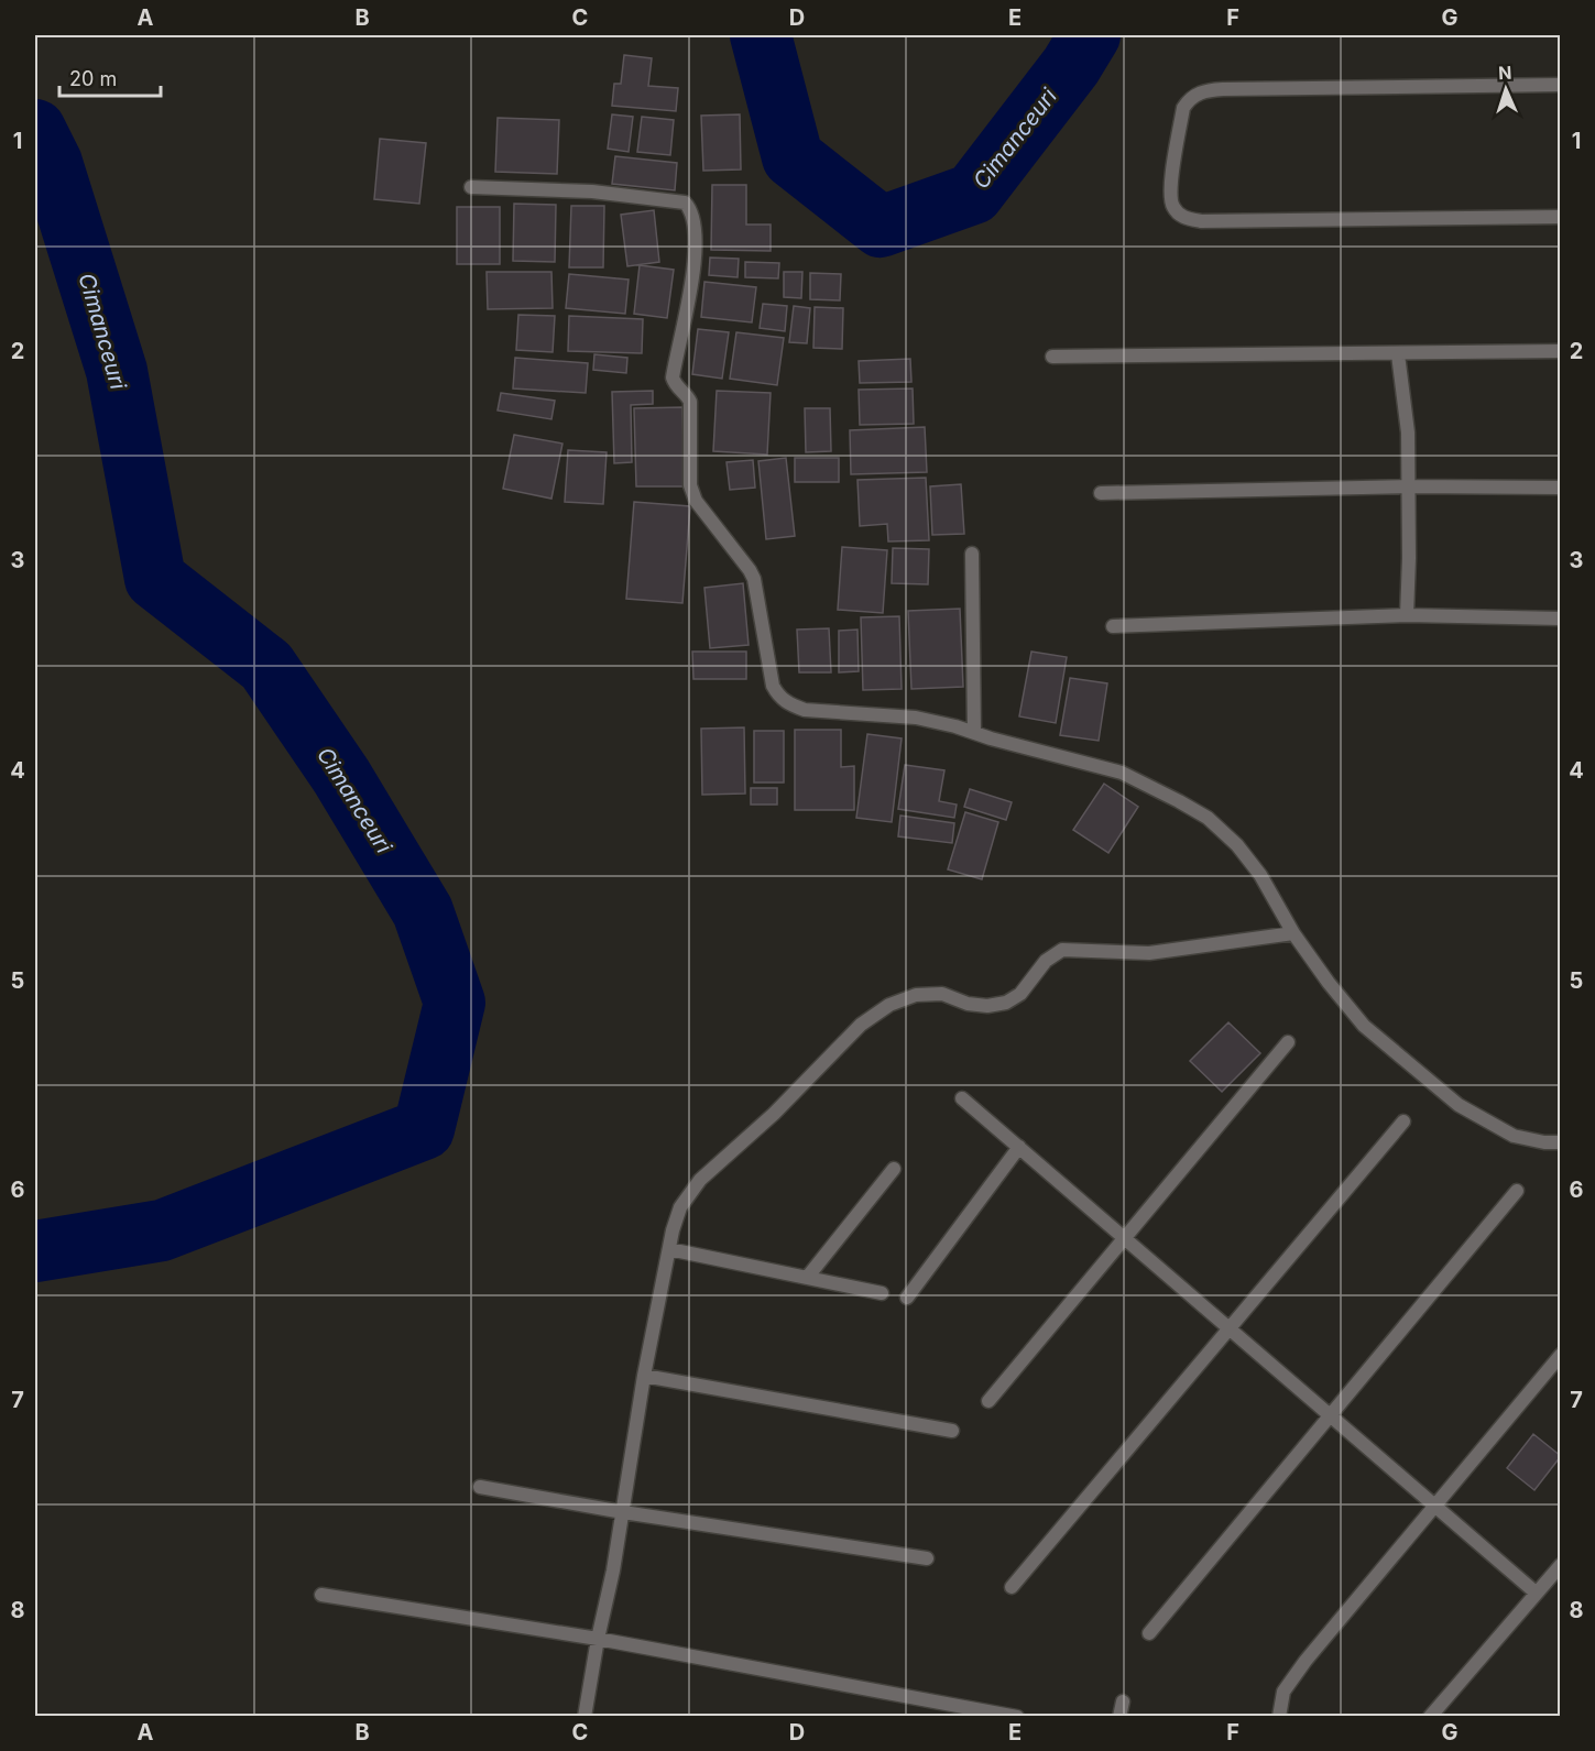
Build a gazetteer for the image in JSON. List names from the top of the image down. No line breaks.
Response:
{"water":["Cimanceuri"],"scale_bar":"20 m","north":"top","grid":{"columns":["A","B","C","D","E","F","G"],"rows":["1","2","3","4","5","6","7","8"]}}
